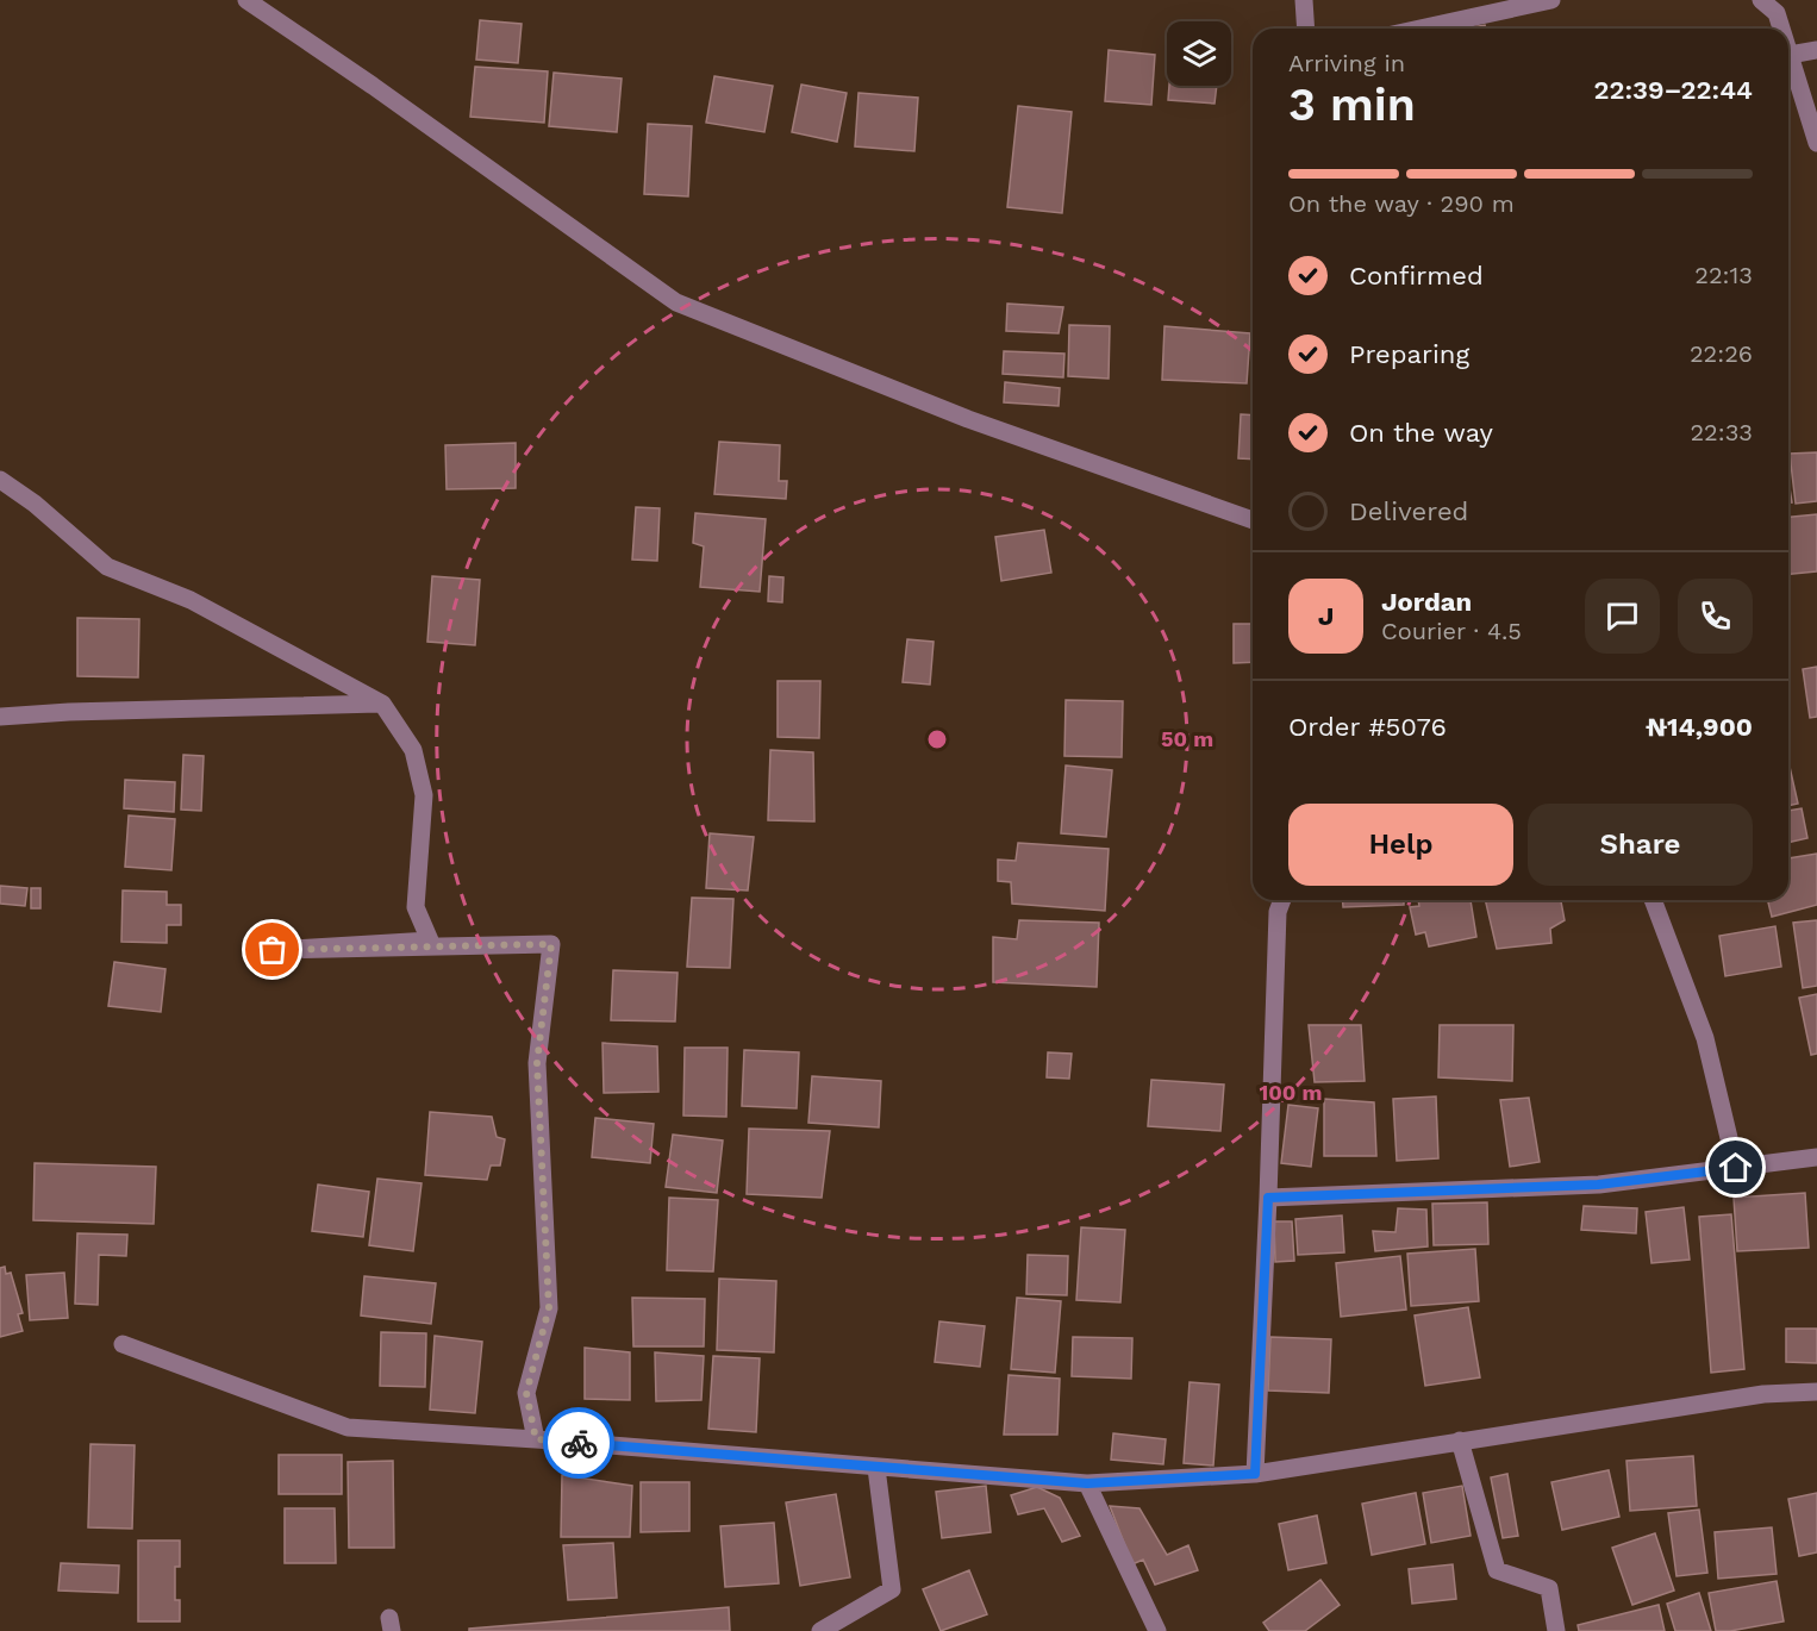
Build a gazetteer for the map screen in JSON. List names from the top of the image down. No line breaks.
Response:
{"page":{"heading":["3 min","Arriving in","22:39–22:44"],"panel":["Jordan","Courier · 4.5","Order #5076","₦14,900"],"bar":"On the way · 290 m","list":[["Confirmed","22:13"],["Preparing","22:26"],["On the way","22:33"],"Delivered"],"round":"J","buttons":["Help","Share"]},"rings":["50 m","100 m"]}
